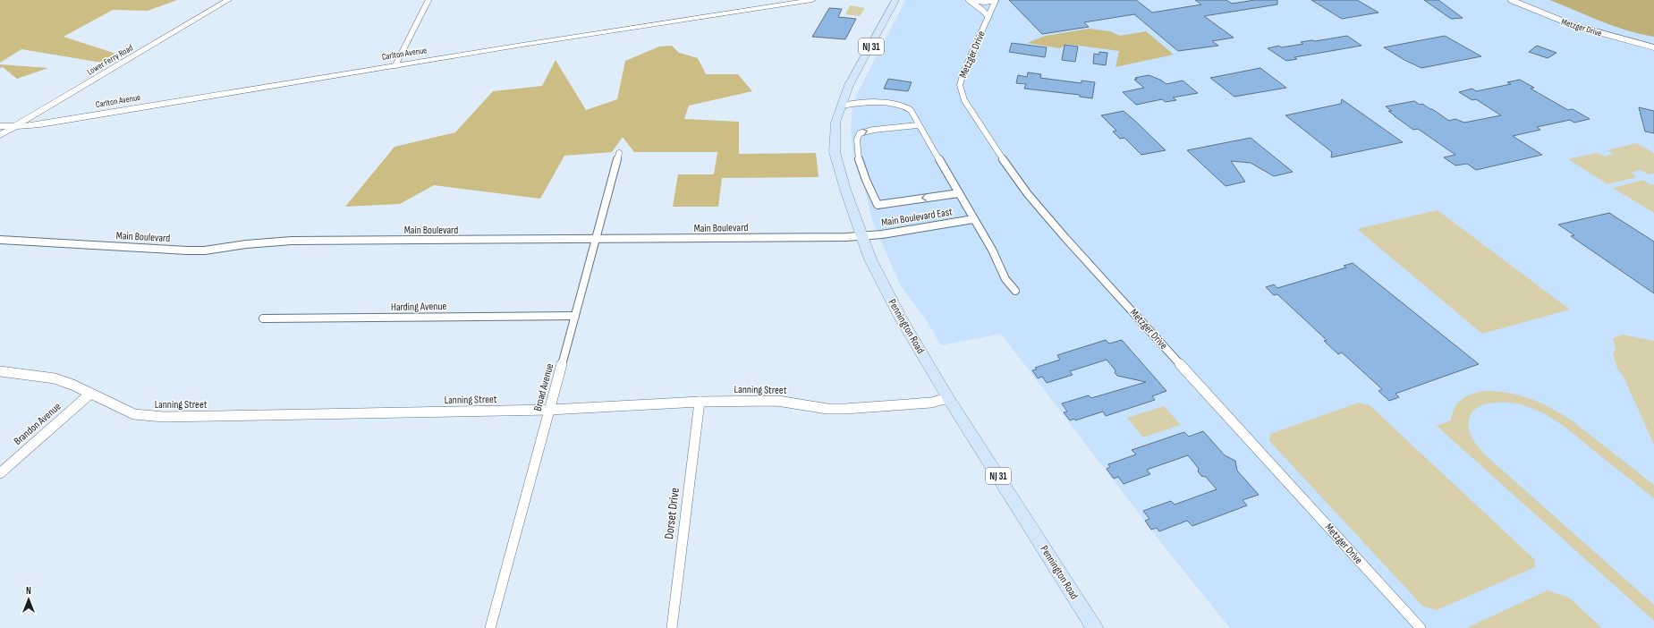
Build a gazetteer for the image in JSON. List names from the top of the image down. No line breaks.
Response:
{"streets":{"main road":["NJ 31","Pennington Road"],"street":["Metzger Drive","Carlton Avenue","Lower Ferry Road","Main Boulevard East","Main Boulevard","Harding Avenue","Broad Avenue","Lanning Street","Brandon Avenue","Dorset Drive"]},"crossings":[["Carlton Avenue","Lower Ferry Road"],["Main Boulevard East","Main Boulevard"],["Main Boulevard East","Pennington Road"],["Main Boulevard","Pennington Road"],["Main Boulevard","Broad Avenue"],["Harding Avenue","Broad Avenue"],["Pennington Road","Lanning Street"],["Broad Avenue","Lanning Street"],["Lanning Street","Brandon Avenue"],["Lanning Street","Dorset Drive"]],"north":"top"}
